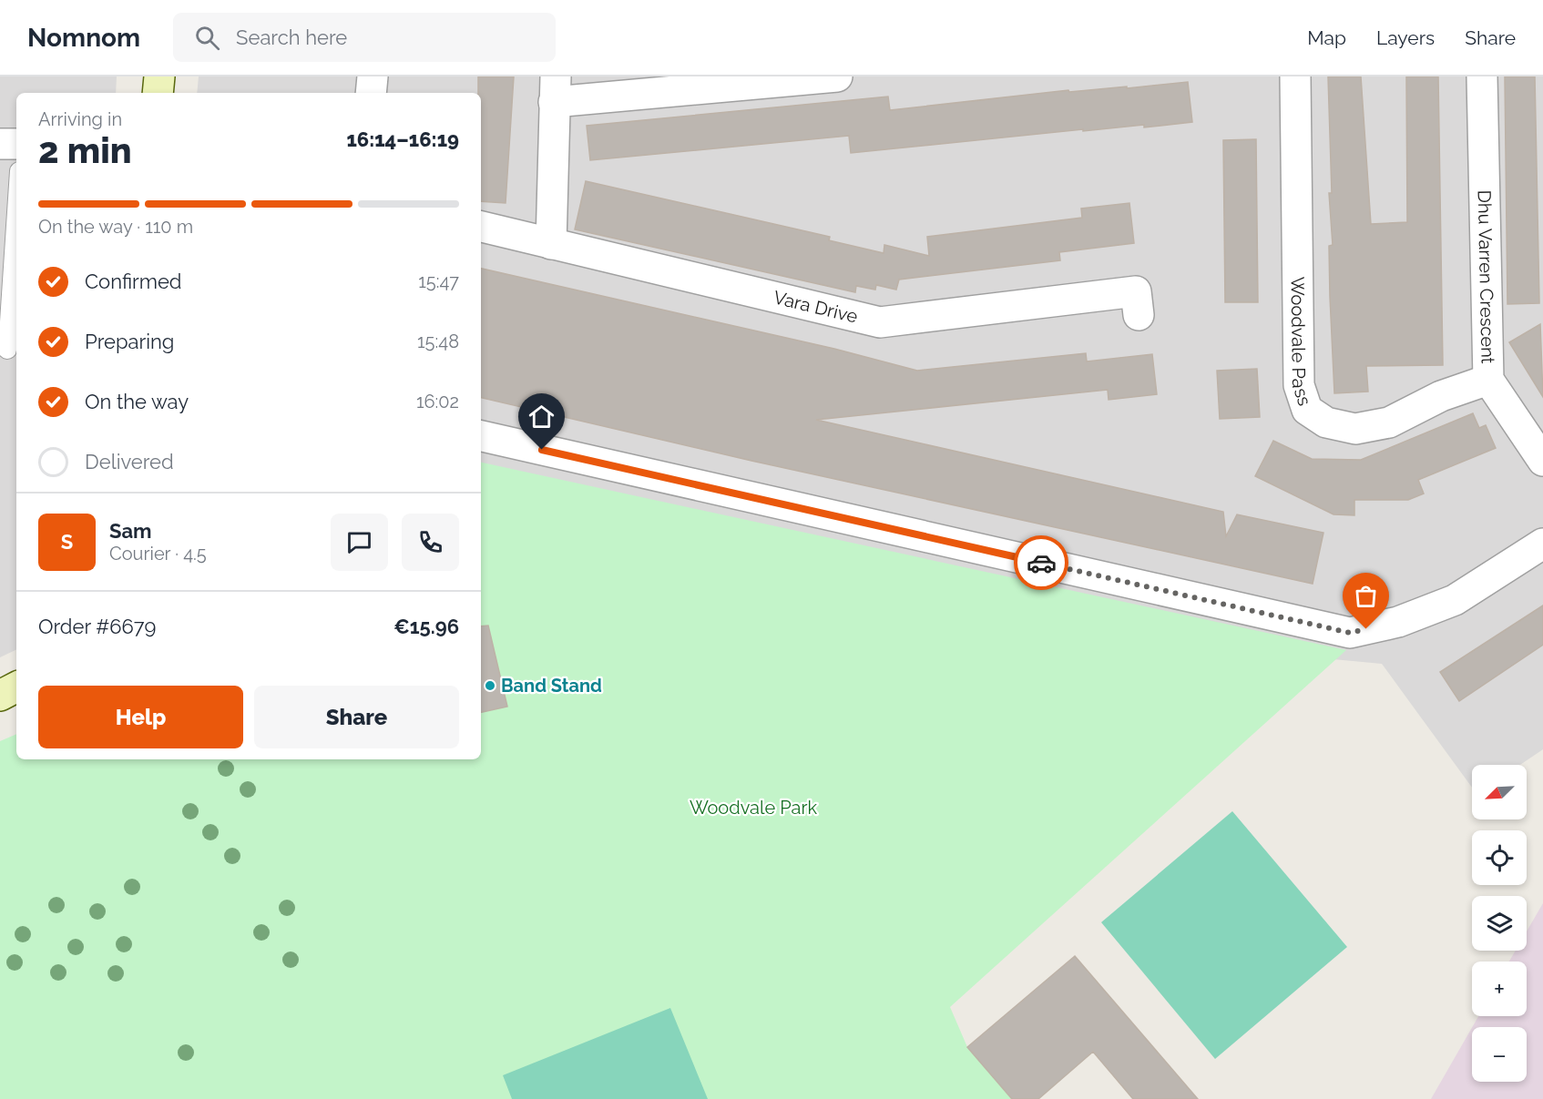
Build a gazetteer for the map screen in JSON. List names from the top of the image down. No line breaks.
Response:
{"streets":{"street":["Dhu Varren Crescent","Vara Drive","Woodvale Pass"]},"crossings":[["Dhu Varren Crescent","Woodvale Pass"]],"parks":["Woodvale Park"],"places":["Band Stand"],"north":"bottom left","page":{"header":"Nomnom","search":"Search here","nav":["Map","Layers","Share"],"heading":["2 min","Arriving in","16:14–16:19"],"panel":["Sam","Courier · 4.5","Order #6679","€15.96"],"bar":"On the way · 110 m","list":[["Confirmed","15:47"],["Preparing","15:48"],["On the way","16:02"],"Delivered"],"round":"S","buttons":["Help","Share"],"map_buttons":["+","−"]}}
